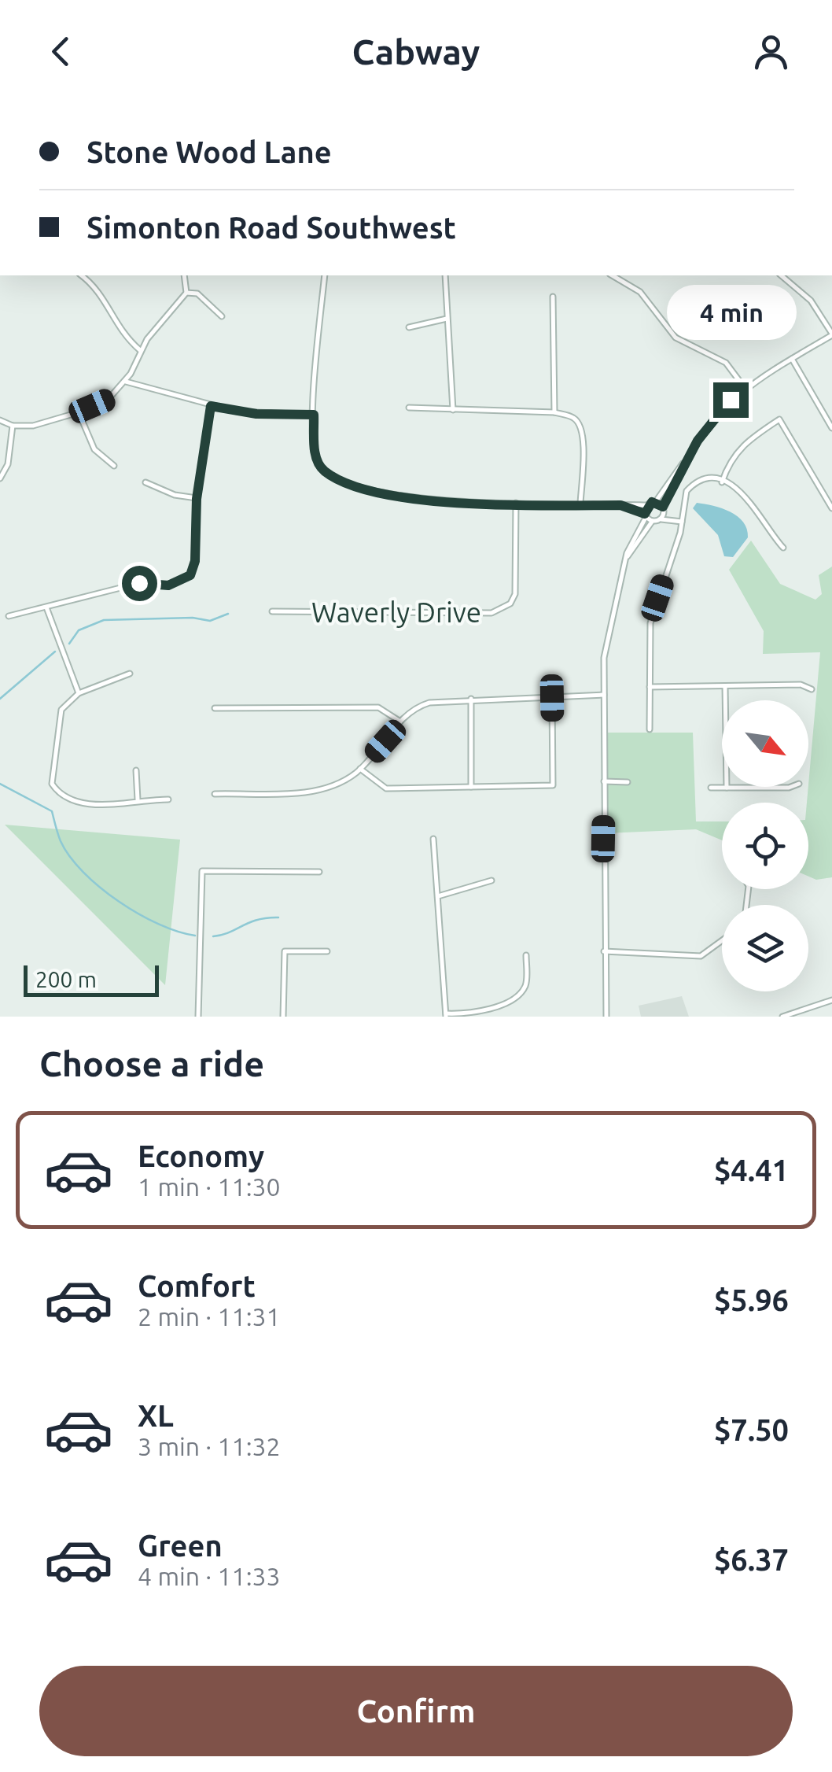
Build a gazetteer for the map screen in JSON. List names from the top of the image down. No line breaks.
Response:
{"streets":{"street":["Waverly Drive"]},"scale_bar":"200 m","north":"bottom right","page":{"header":"Cabway","banner":["Stone Wood Lane","Simonton Road Southwest"],"bubble":"4 min","scale":"200 m","heading":"Choose a ride","list":[{"name":"Economy","note":"1 min · 11:30","value":"$4.41"},{"name":"Comfort","note":"2 min · 11:31","value":"$5.96"},{"name":"XL","note":"3 min · 11:32","value":"$7.50"},{"name":"Green","note":"4 min · 11:33","value":"$6.37"}],"buttons":"Confirm"}}
